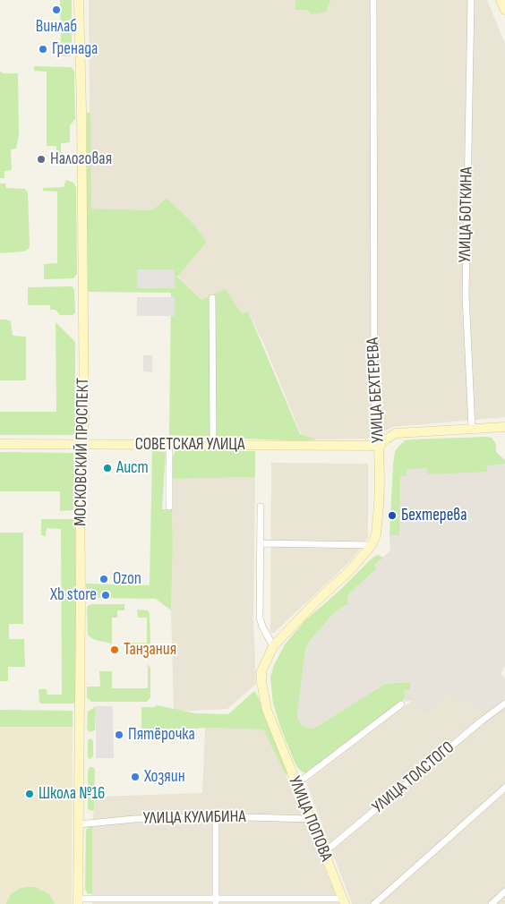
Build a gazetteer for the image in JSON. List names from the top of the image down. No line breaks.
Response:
{"streets":{"street":["УЛИЦА БОТКИНА","УЛИЦА БЕХТЕРЕВА","СОВЕТСКАЯ УЛИЦА","МОСКОВСКИЙ ПРОСПЕКТ","УЛИЦА ТОЛСТОГО","УЛИЦА КУЛИБИНА","УЛИЦА ПОПОВА"]},"crossings":[["УЛИЦА БЕХТЕРЕВА","СОВЕТСКАЯ УЛИЦА"],["УЛИЦА БЕХТЕРЕВА","УЛИЦА ПОПОВА"],["СОВЕТСКАЯ УЛИЦА","МОСКОВСКИЙ ПРОСПЕКТ"],["МОСКОВСКИЙ ПРОСПЕКТ","УЛИЦА КУЛИБИНА"],["УЛИЦА ТОЛСТОГО","УЛИЦА ПОПОВА"],["УЛИЦА КУЛИБИНА","УЛИЦА ПОПОВА"]],"places":["Винлаб","Гренада","Налоговая","Аист","Бехтерева","Ozon","Xb store","Танзания","Пятёрочка","Хозяин","Школа №16"]}
